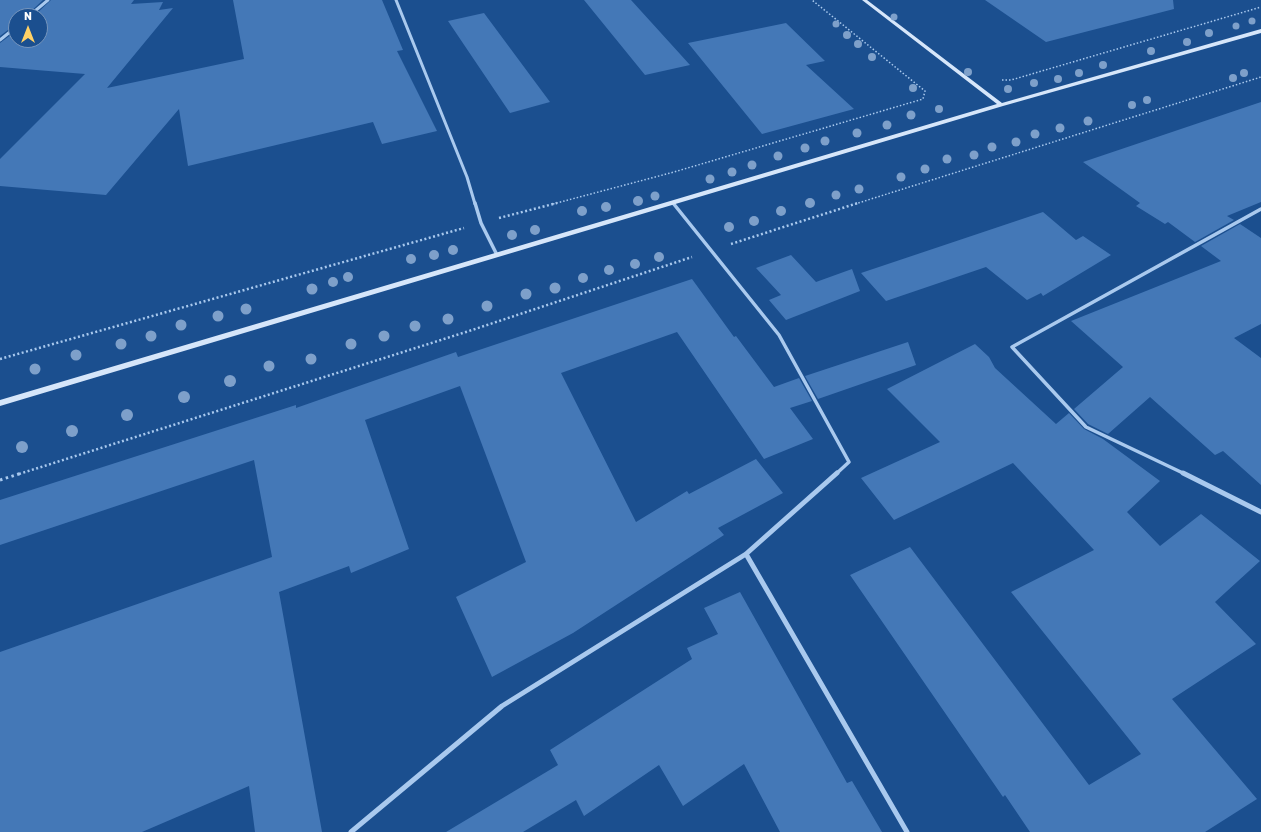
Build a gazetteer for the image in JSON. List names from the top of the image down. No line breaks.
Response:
{"north":"top"}
